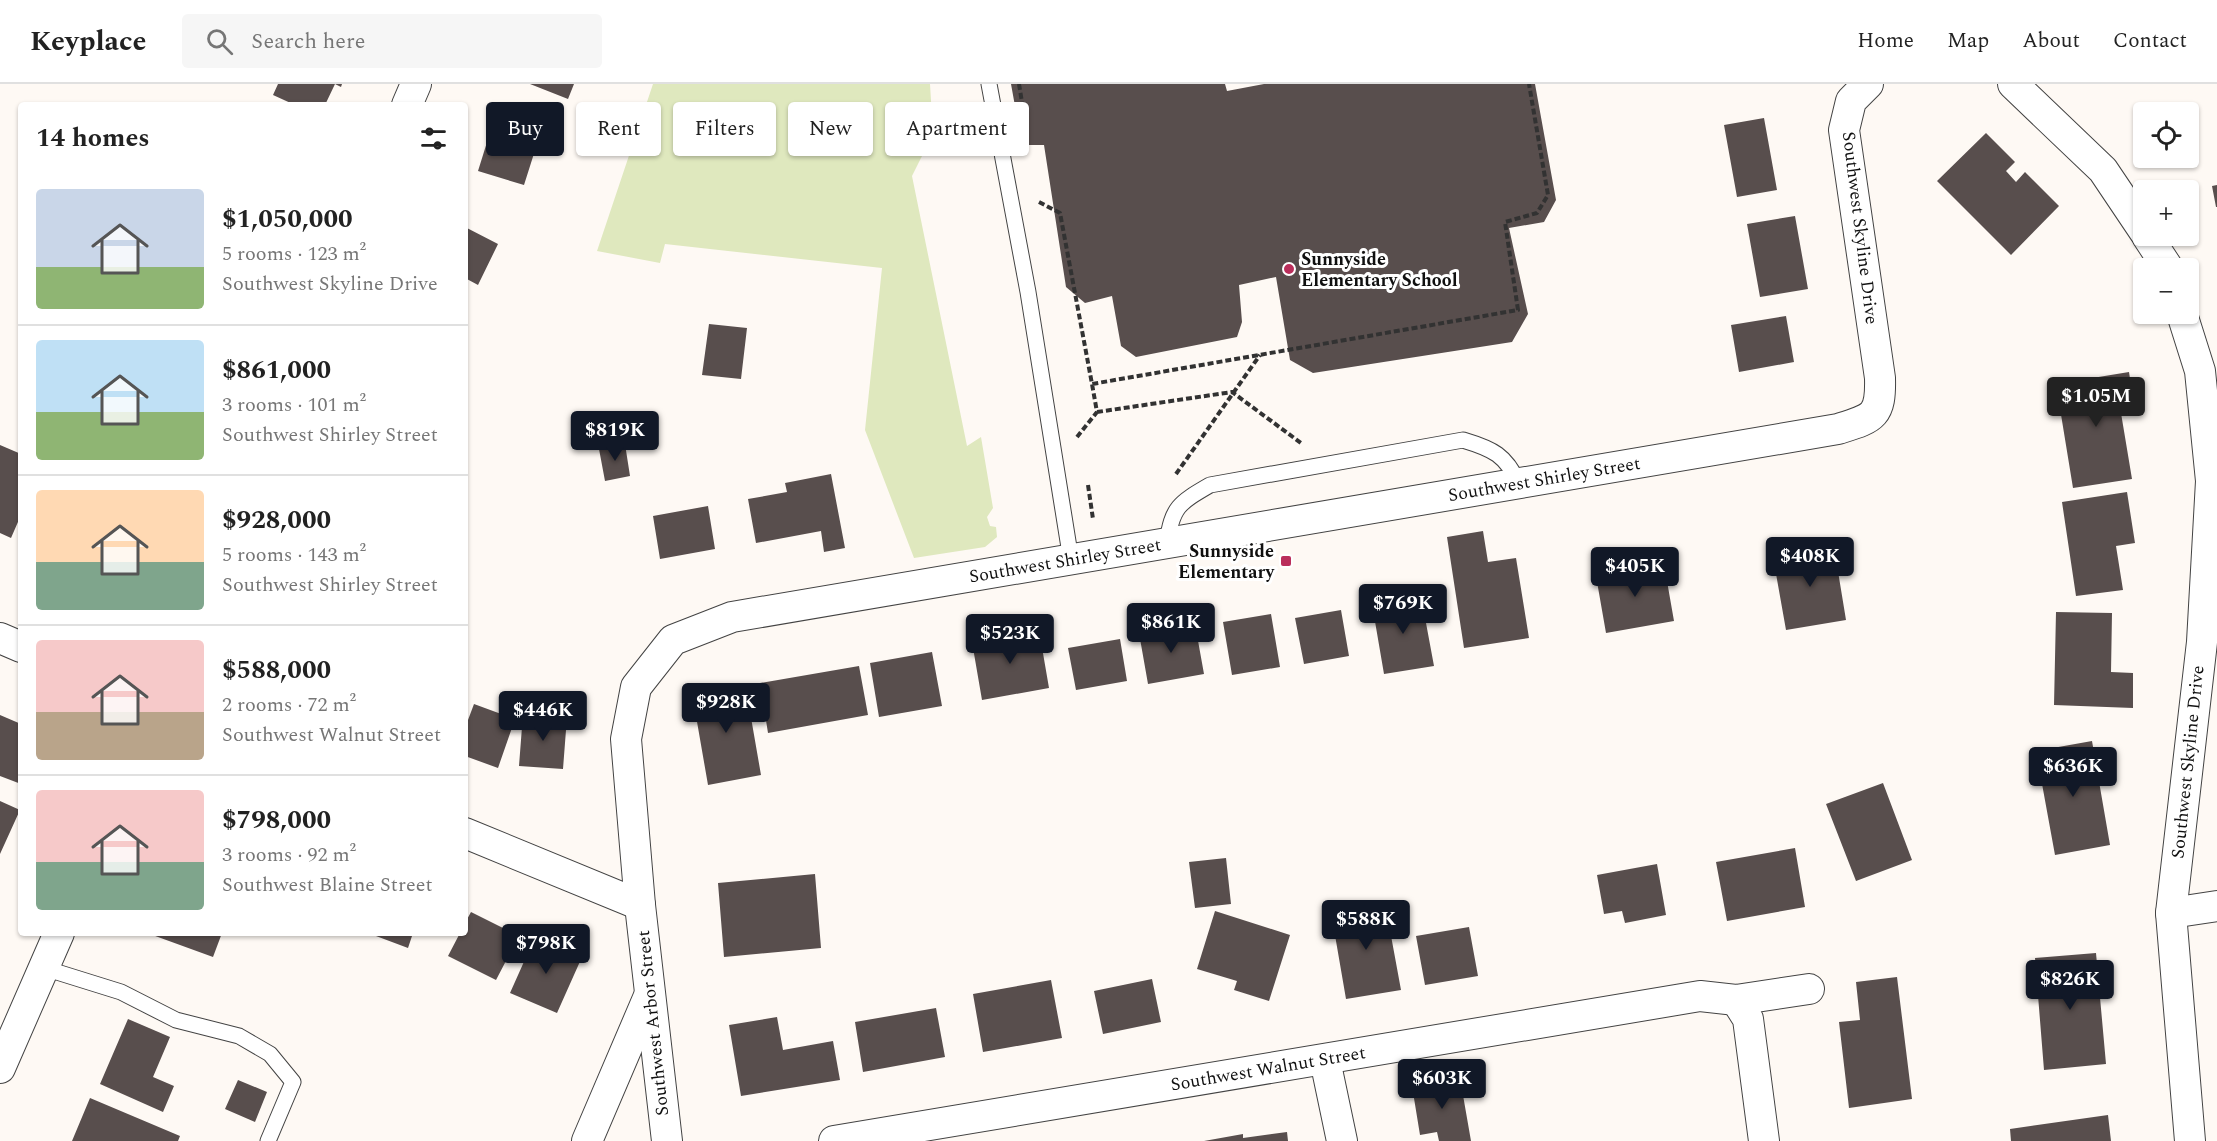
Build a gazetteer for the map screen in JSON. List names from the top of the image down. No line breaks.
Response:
{"streets":{"street":["Southwest Skyline Drive","Southwest Shirley Street","Southwest Arbor Street","Southwest Walnut Street"]},"crossings":[["Southwest Skyline Drive","Southwest Shirley Street"],["Southwest Shirley Street","Southwest Arbor Street"]],"places":{"other":["Sunnyside Elementary School"],"transit":["Sunnyside Elementary"]},"page":{"header":"Keyplace","search":"Search here","nav":["Home","Map","About","Contact"],"map_buttons":["+","−"],"chip":["Buy","Rent","Filters","New","Apartment"],"heading":"14 homes","list":[{"name":"$1,050,000","note":"5 rooms · 123 m² · Southwest Skyline Drive"},{"name":"$861,000","note":"3 rooms · 101 m² · Southwest Shirley Street"},{"name":"$928,000","note":"5 rooms · 143 m² · Southwest Shirley Street"},{"name":"$588,000","note":"2 rooms · 72 m² · Southwest Walnut Street"},{"name":"$798,000","note":"3 rooms · 92 m² · Southwest Blaine Street"}],"price":["$1.05M","$819K","$408K","$405K","$769K","$861K","$523K","$928K","$446K","$636K","$588K","$798K","$826K","$603K"]}}
